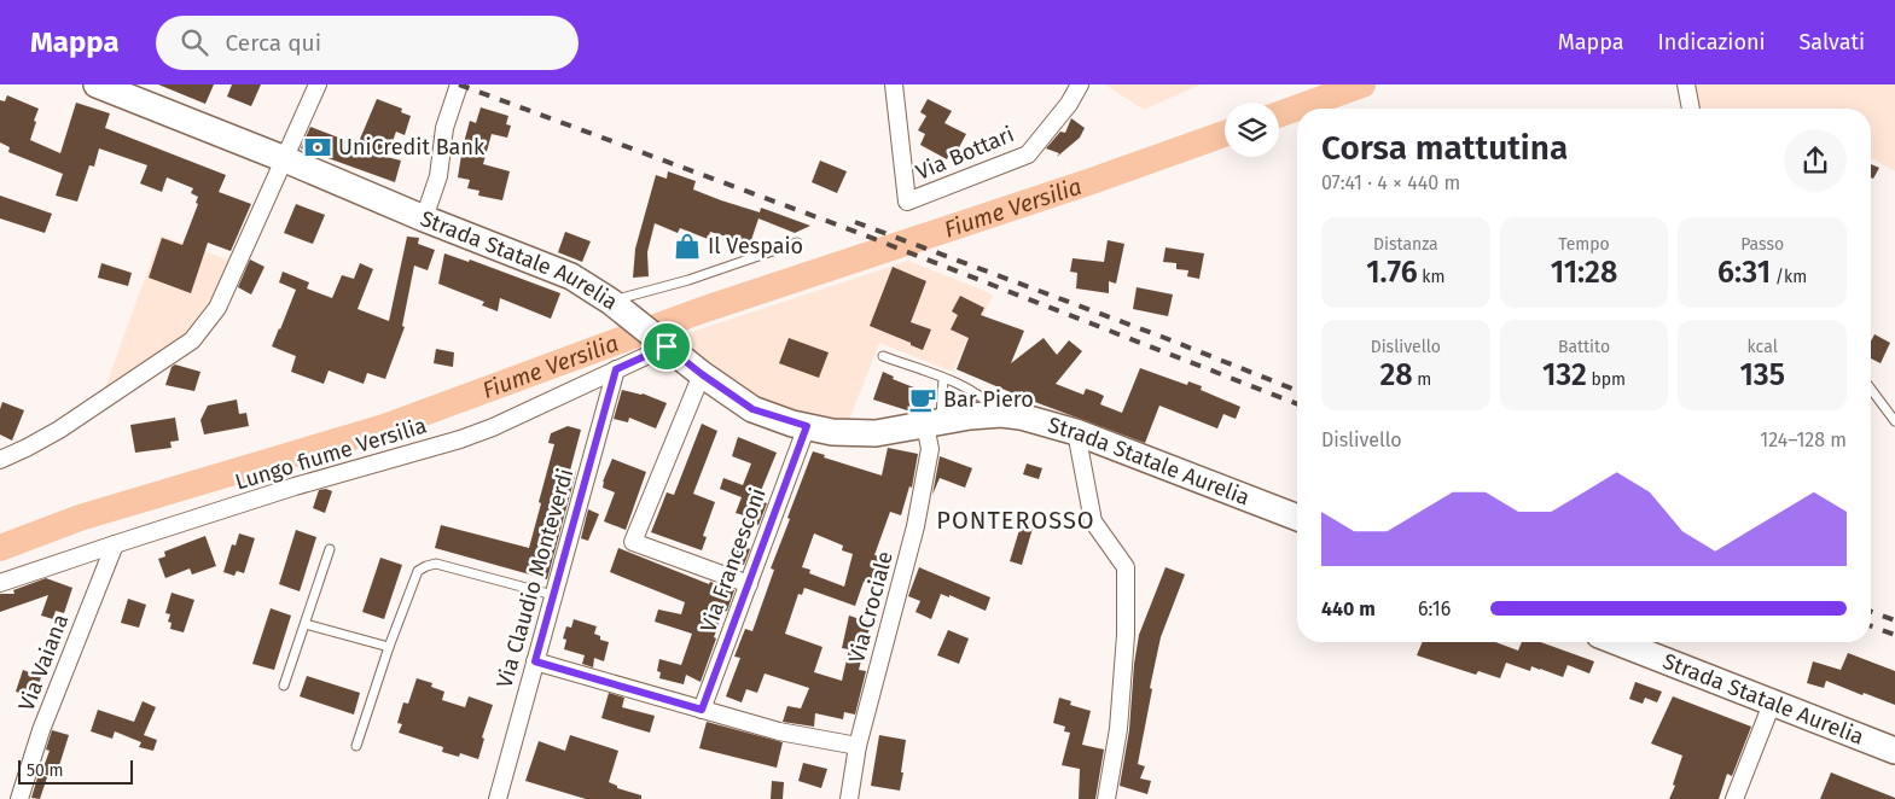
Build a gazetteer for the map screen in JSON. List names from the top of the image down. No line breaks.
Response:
{"streets":{"main road":["Strada Statale Aurelia"],"street":["Via Bottari","Lungo fiume Versilia","Via Francesconi","Via Claudio Monteverdi","Via Crociale","Via Vaiana"]},"crossings":[["Strada Statale Aurelia","Lungo fiume Versilia"],["Strada Statale Aurelia","Via Francesconi"],["Strada Statale Aurelia","Via Crociale"],["Lungo fiume Versilia","Via Claudio Monteverdi"],["Lungo fiume Versilia","Via Vaiana"]],"districts":["PONTEROSSO"],"water":["Fiume Versilia"],"places":{"bank":["UniCredit Bank"],"shop":["Il Vespaio"],"cafe":["Bar Piero"]},"scale_bar":"50 m","page":{"header":"Mappa","search":"Cerca qui","nav":["Mappa","Indicazioni","Salvati"],"heading":["Corsa mattutina","07:41 · 4 × 440 m"],"stats":[["Distanza","1.76 km"],["Tempo","11:28"],["Passo","6:31 /km"],["Dislivello","28 m"],["Battito","132 bpm"],["kcal","135"]],"chart":["Dislivello","124–128 m"],"list":[{"name":"440 m","note":"6:16"}],"scale":"50 m"}}
